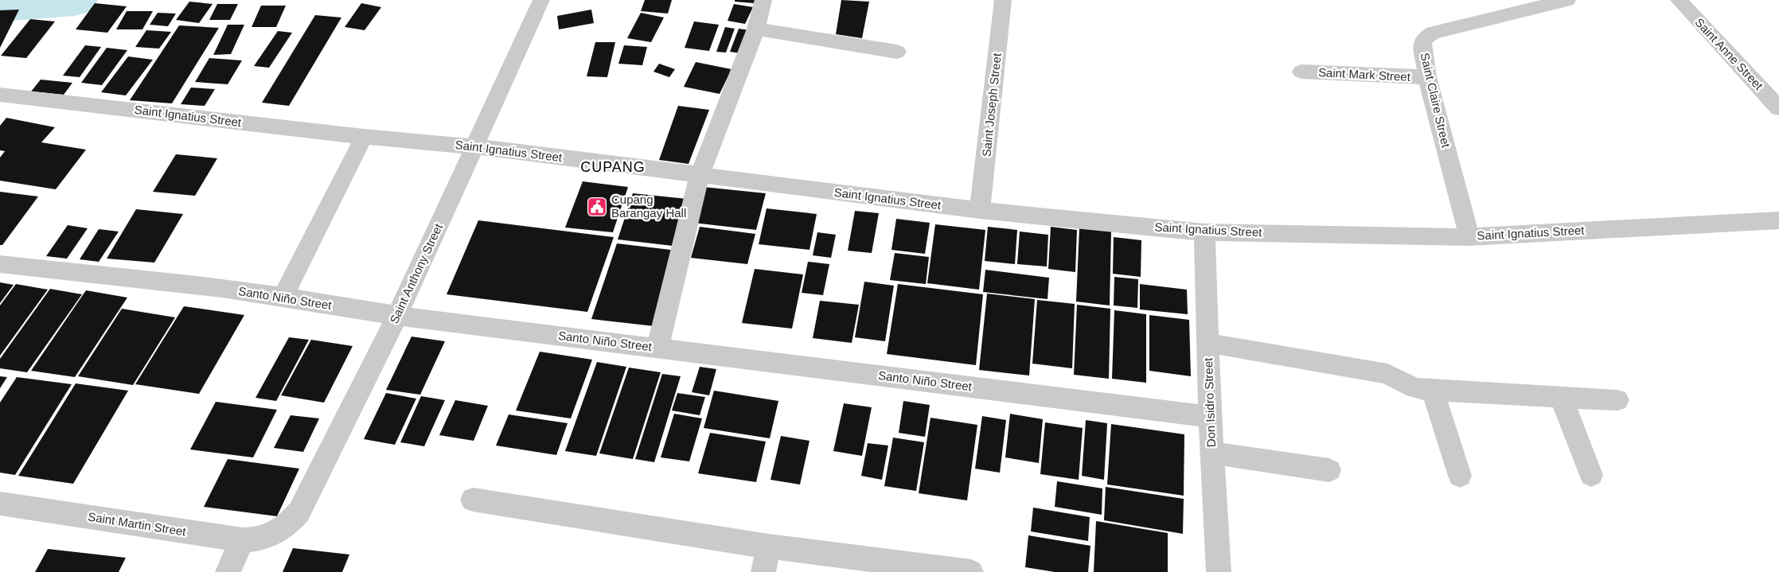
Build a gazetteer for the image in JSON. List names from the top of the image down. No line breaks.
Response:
{"streets":{"street":["Saint Anne Street","Saint Mark Street","Saint Claire Street","Saint Joseph Street","Saint Ignatius Street","Saint Anthony Street","Santo Niño Street","Don Isidro Street","Saint Martin Street"]},"crossings":[["Saint Mark Street","Saint Claire Street"],["Saint Claire Street","Saint Ignatius Street"],["Saint Joseph Street","Saint Ignatius Street"],["Saint Ignatius Street","Saint Anthony Street"],["Saint Ignatius Street","Don Isidro Street"],["Saint Anthony Street","Santo Niño Street"],["Saint Anthony Street","Saint Martin Street"],["Santo Niño Street","Don Isidro Street"]],"districts":["CUPANG"],"places":{"public building":["Cupang Barangay Hall"]}}
